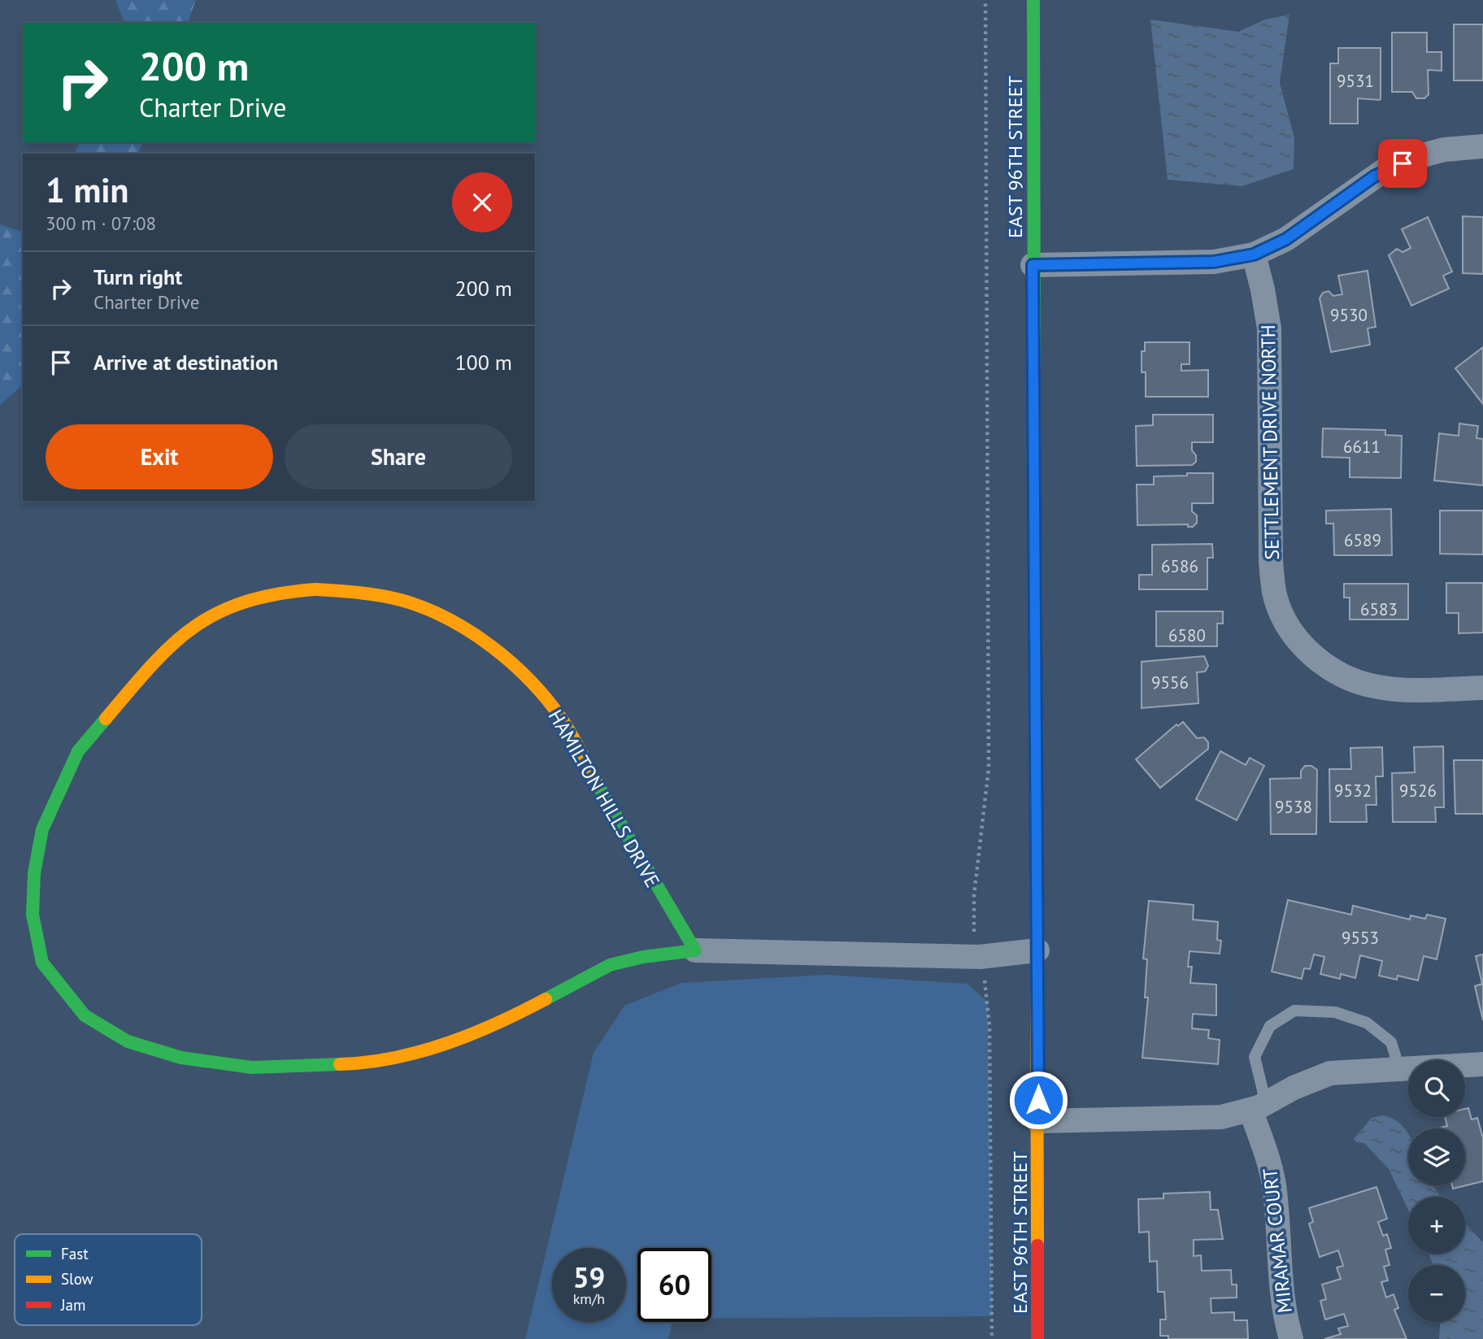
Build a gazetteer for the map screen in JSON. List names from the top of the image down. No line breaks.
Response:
{"streets":{"street":["EAST 96TH STREET","SETTLEMENT DRIVE NORTH","HAMILTON HILLS DRIVE","MIRAMAR COURT"]},"crossings":[["EAST 96TH STREET","HAMILTON HILLS DRIVE"]],"house_numbers":["9531","9530","6611","6589","6586","6583","6580","9556","9532","9526","9538","9553"],"legend":["Fast","Slow","Jam"],"page":{"turn":["200 m","Charter Drive"],"heading":["1 min","300 m · 07:08"],"list":[{"name":"Turn right","note":"Charter Drive","value":"200 m"},{"name":"Arrive at destination","value":"100 m"}],"buttons":["Exit","Share"],"map_buttons":["+","−"],"speed":"59 km/h","limit":"60"}}
